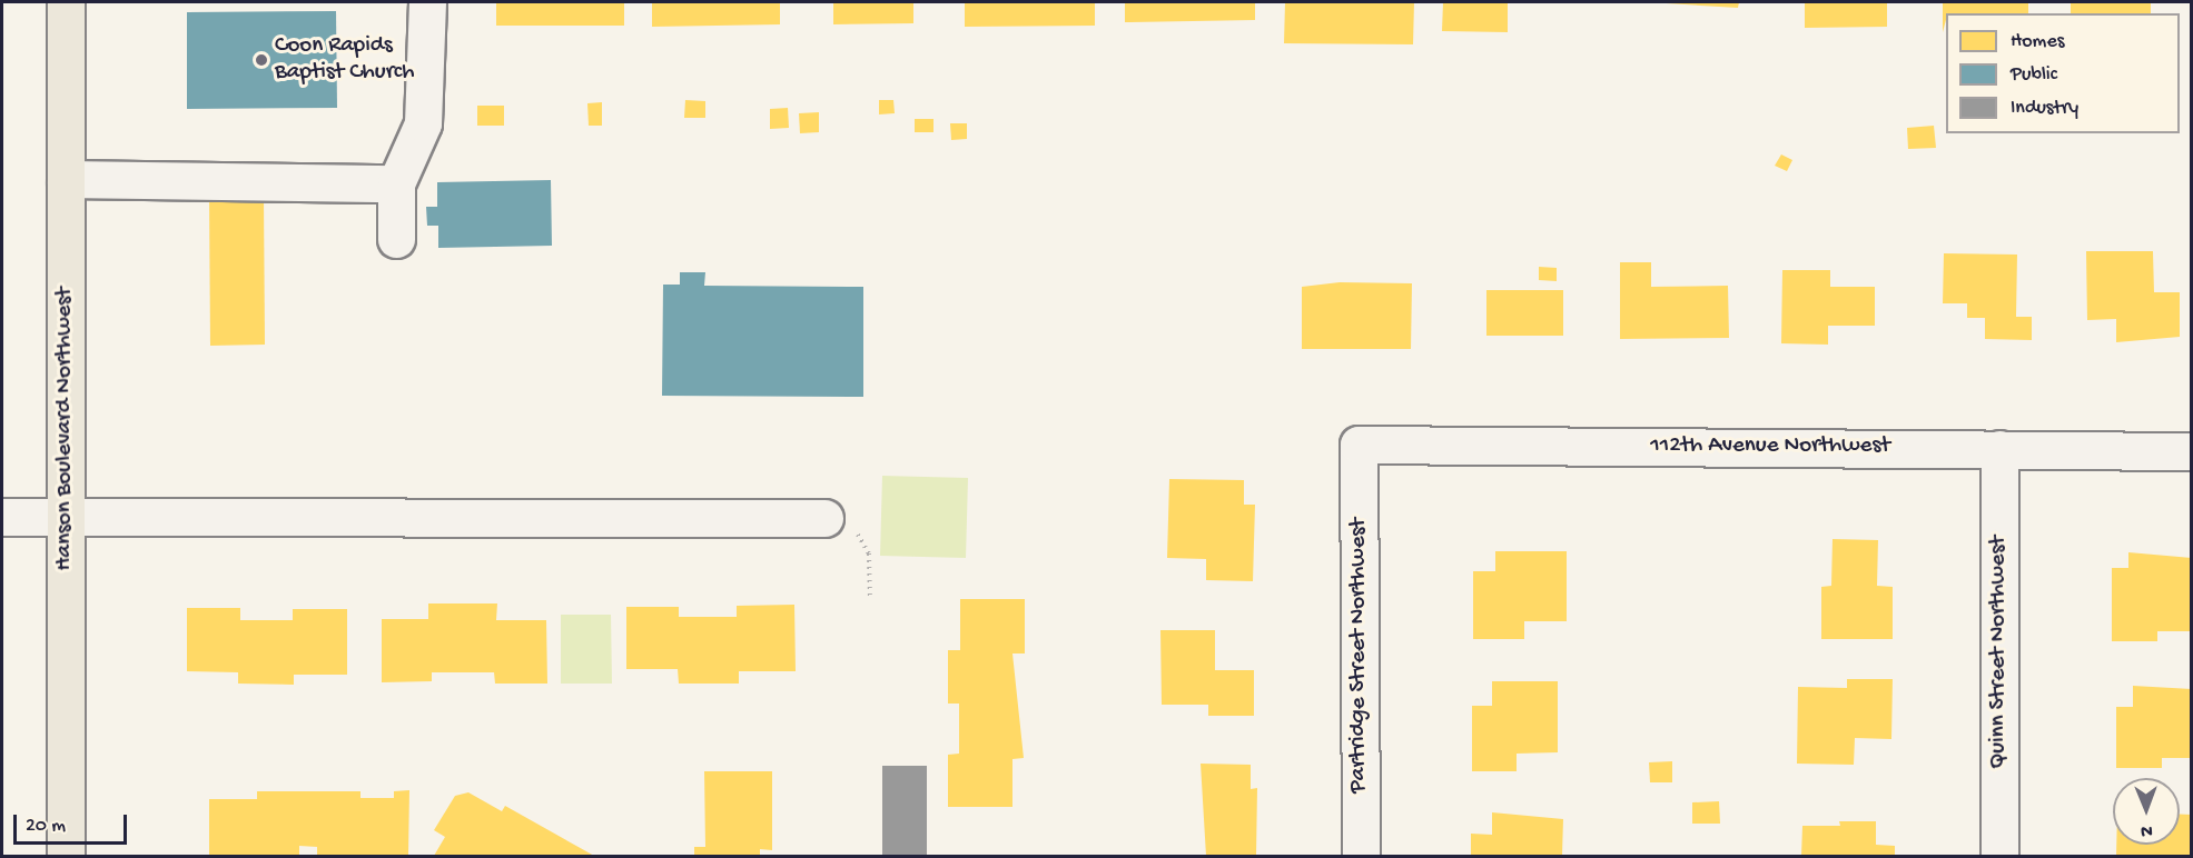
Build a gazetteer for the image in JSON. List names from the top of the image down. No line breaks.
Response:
{"streets":{"main road":["Hanson Boulevard Northwest"],"street":["112th Avenue Northwest","Quinn Street Northwest","Partridge Street Northwest"]},"crossings":[["112th Avenue Northwest","Quinn Street Northwest"],["112th Avenue Northwest","Partridge Street Northwest"]],"places":["Coon Rapids Baptist Church"],"legend":["Homes","Public","Industry"],"scale_bar":"20 m","north":"bottom"}
